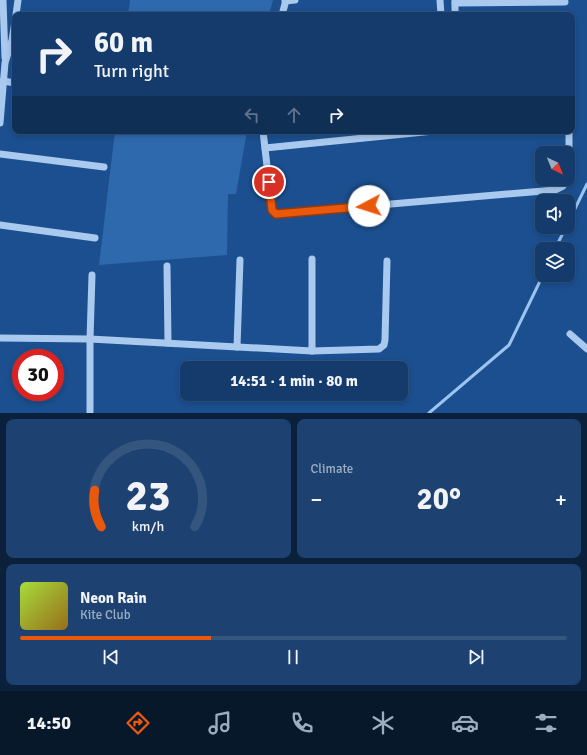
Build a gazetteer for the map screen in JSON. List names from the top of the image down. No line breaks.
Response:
{"north":"bottom right","page":{"turn":["60 m","Turn right"],"limit":"30","trip":"14:51 · 1 min · 80 m","tile":"Climate","heat":["−","20°","+"],"song":["Neon Rain","Kite Club"],"tabs":"14:50","gauge":["23","km/h"]}}
